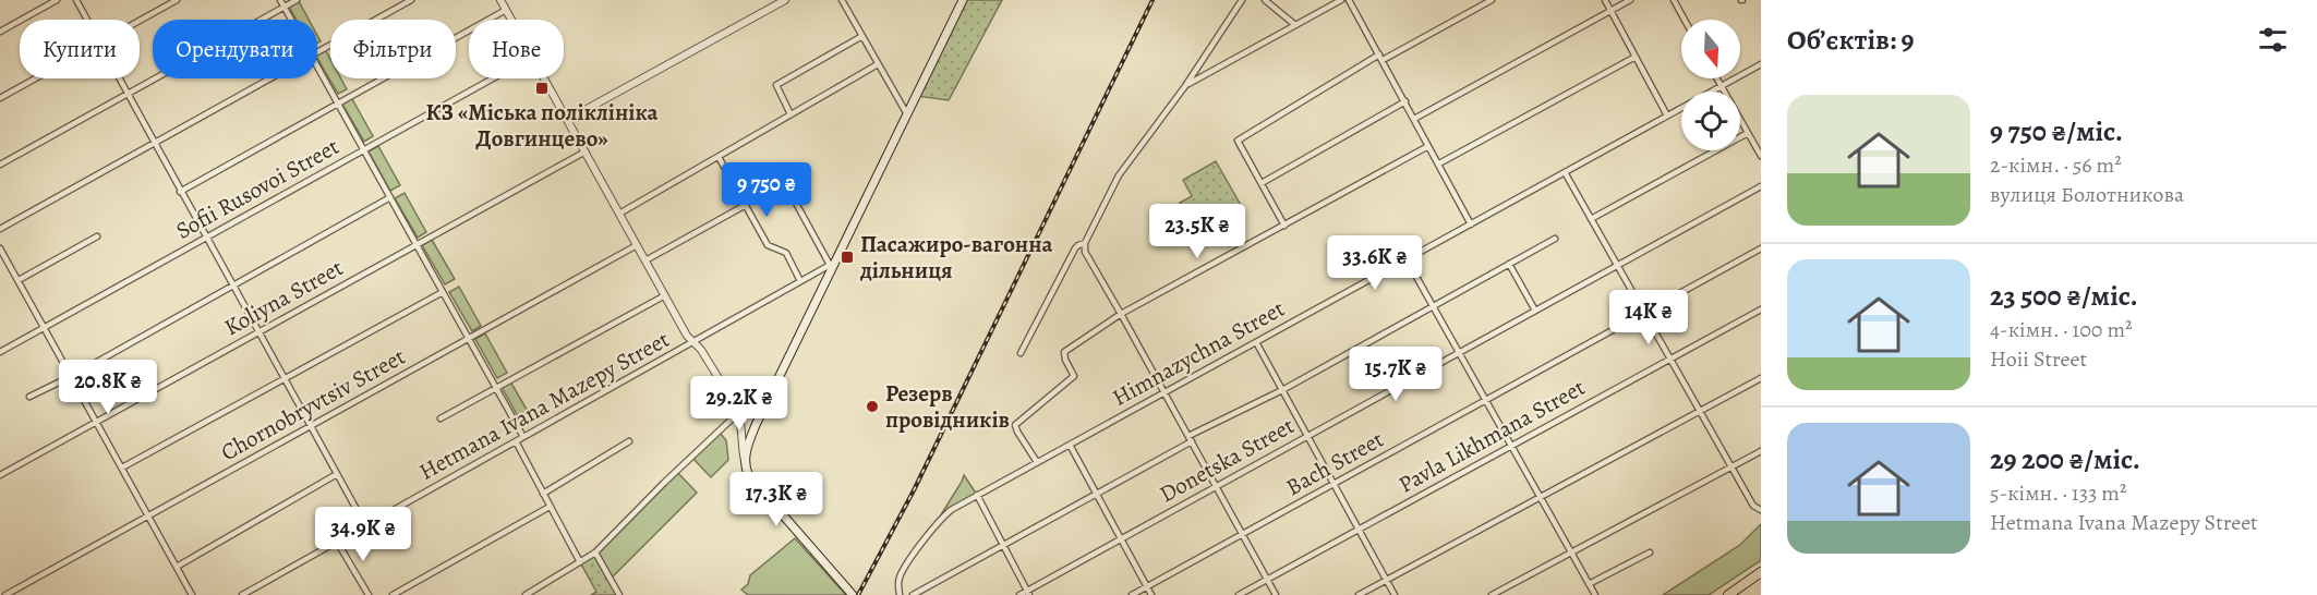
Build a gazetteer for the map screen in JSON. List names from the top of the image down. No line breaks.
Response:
{"streets":{"street":["Sofii Rusovoi Street","Koliyna Street","Himnazychna Street","Chornobryvtsiv Street","Hetmana Ivana Mazepy Street","Pavla Likhmana Street","Donetska Street","Bach Street"]},"places":{"transit":["КЗ «Міська поліклініка Довгинцево»","Пасажиро-вагонна дільниця"],"other":["Резерв провідників"]},"north":"bottom","page":{"heading":"Об’єктів: 9","chip":["Купити","Орендувати","Фільтри","Нове"],"list":[{"name":"9 750 ₴/міс.","note":"2-кімн. · 56 m² · вулиця Болотникова"},{"name":"23 500 ₴/міс.","note":"4-кімн. · 100 m² · Hoii Street"},{"name":"29 200 ₴/міс.","note":"5-кімн. · 133 m² · Hetmana Ivana Mazepy Street"}],"price":["9 750 ₴","23.5K ₴","33.6K ₴","14K ₴","15.7K ₴","20.8K ₴","29.2K ₴","17.3K ₴","34.9K ₴"]}}
